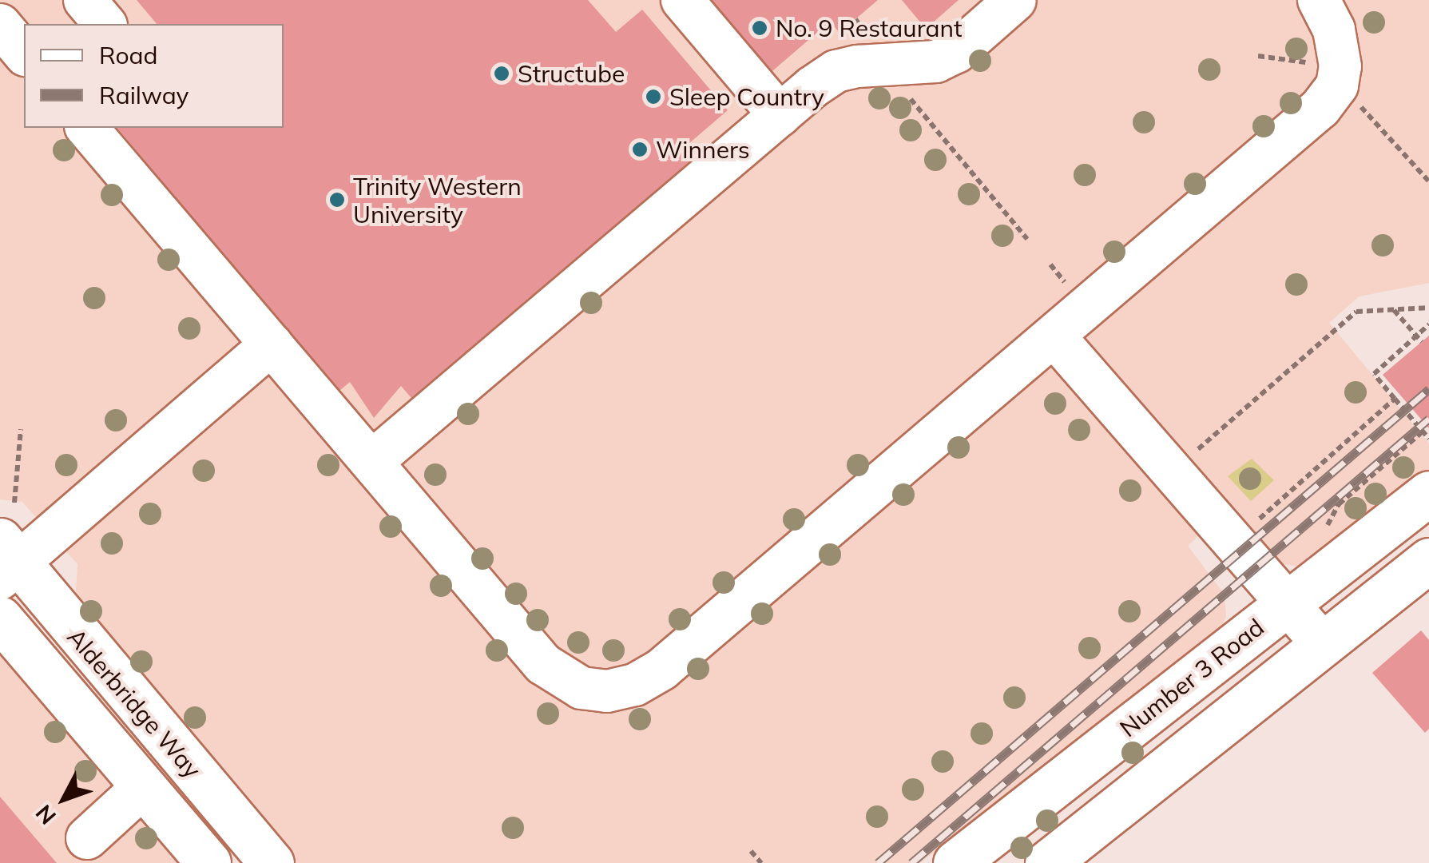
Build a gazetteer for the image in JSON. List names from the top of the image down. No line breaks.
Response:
{"streets":{"main road":["Number 3 Road","Alderbridge Way"]},"places":["No. 9 Restaurant","Structube","Sleep Country","Winners","Trinity Western University"],"legend":["Road","Railway"],"north":"bottom left"}
